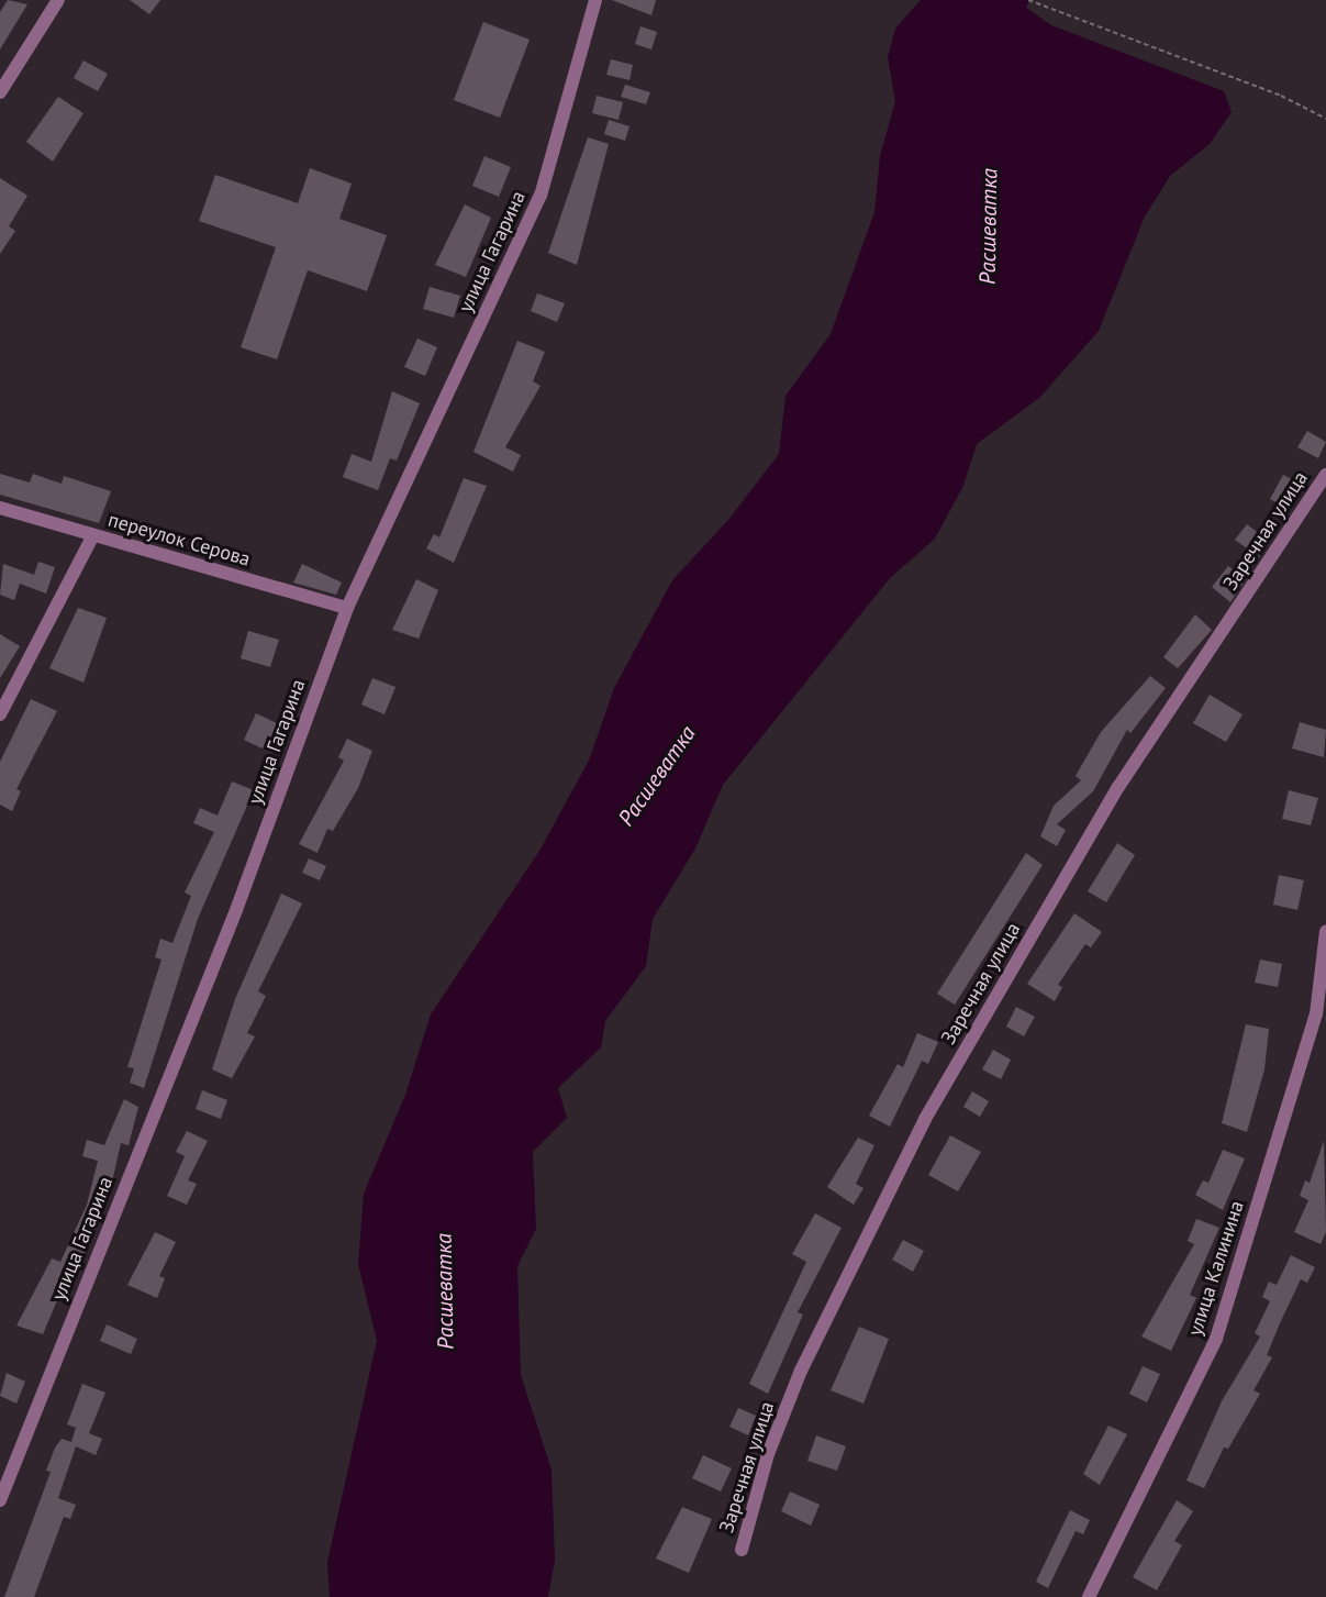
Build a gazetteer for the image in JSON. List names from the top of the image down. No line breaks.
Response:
{"streets":{"street":["улица Гагарина","Заречная улица","переулок Серова","улица Калинина"]},"crossings":[["улица Гагарина","переулок Серова"]],"water":["Расшеватка"]}
